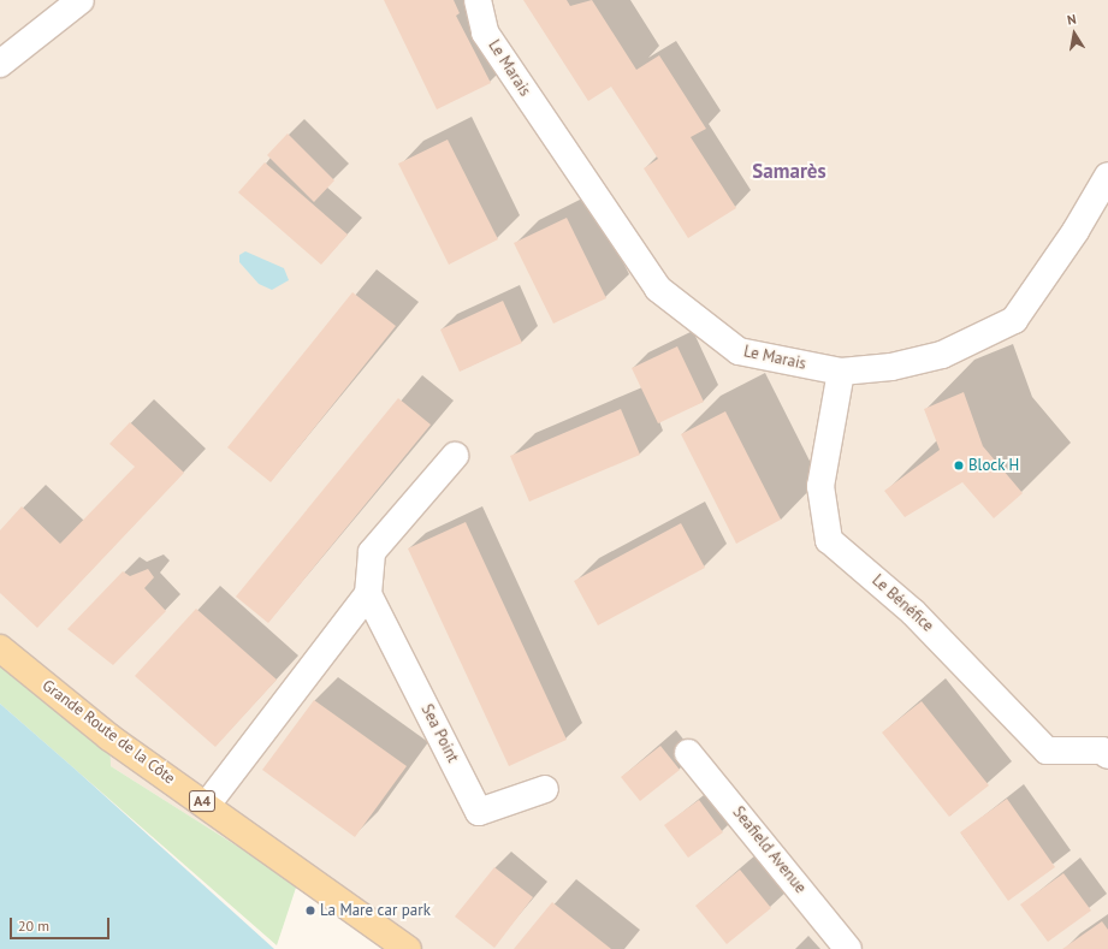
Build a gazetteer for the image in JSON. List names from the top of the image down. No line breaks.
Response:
{"streets":{"main road":["Grande Route de la Côte","A4"],"street":["Le Marais","Le Bénéfice","Sea Point","Seafield Avenue"]},"crossings":[["Le Marais","Le Bénéfice"]],"districts":["Samarès"],"places":["Block H","La Mare car park"],"scale_bar":"20 m","north":"top"}
